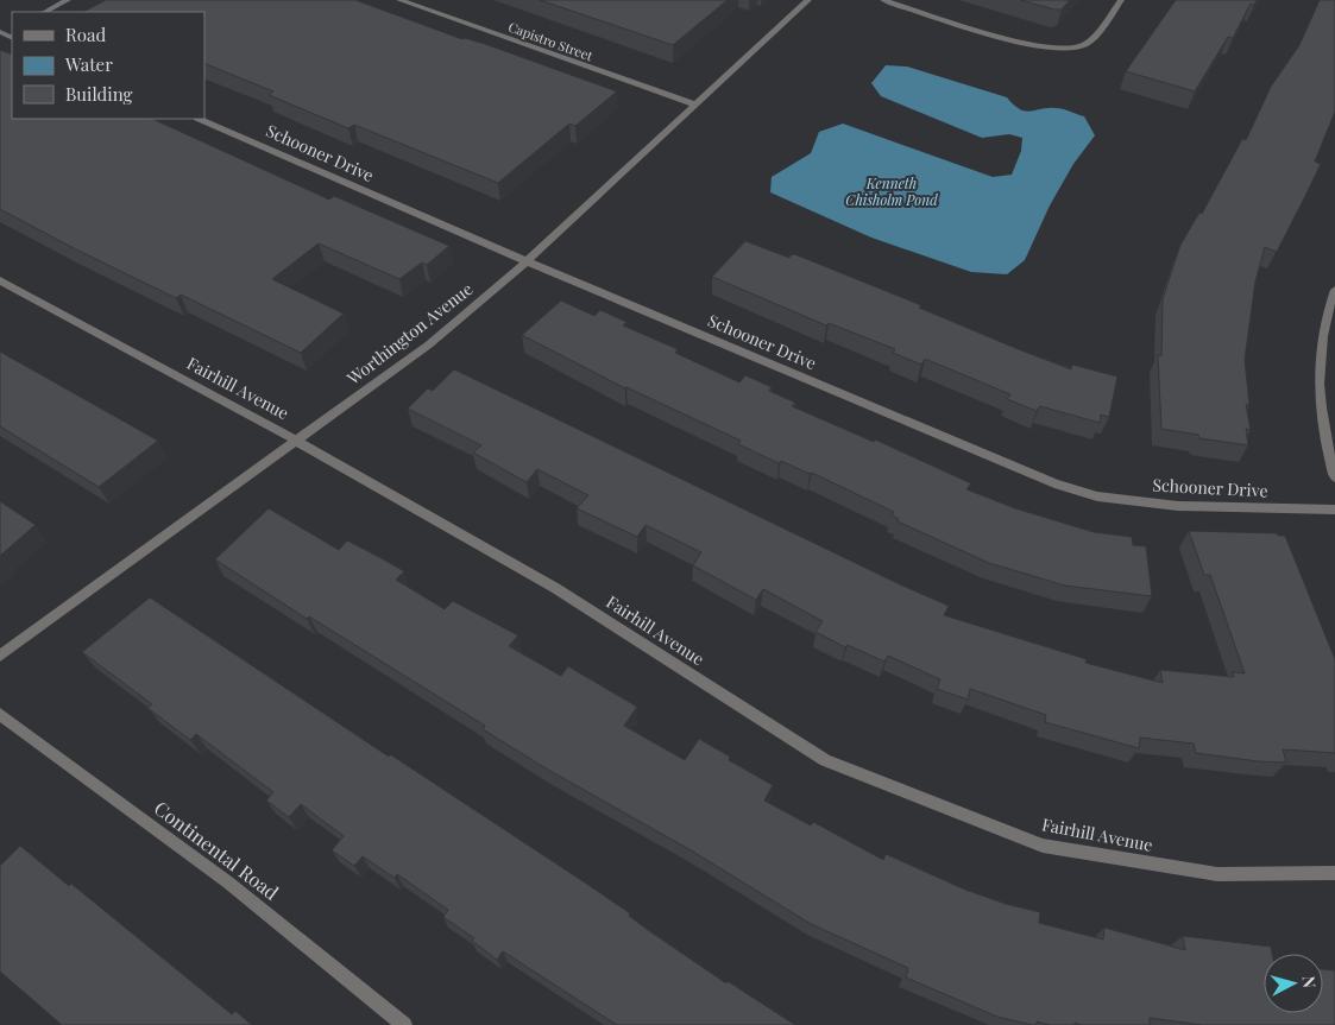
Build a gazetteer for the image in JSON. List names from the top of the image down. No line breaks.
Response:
{"streets":{"street":["Capistro Street","Schooner Drive","Worthington Avenue","Fairhill Avenue","Continental Road"]},"crossings":[["Capistro Street","Worthington Avenue"],["Schooner Drive","Worthington Avenue"],["Worthington Avenue","Fairhill Avenue"]],"water":["Kenneth Chisholm Pond"],"legend":["Road","Water","Building"],"north":"right"}
